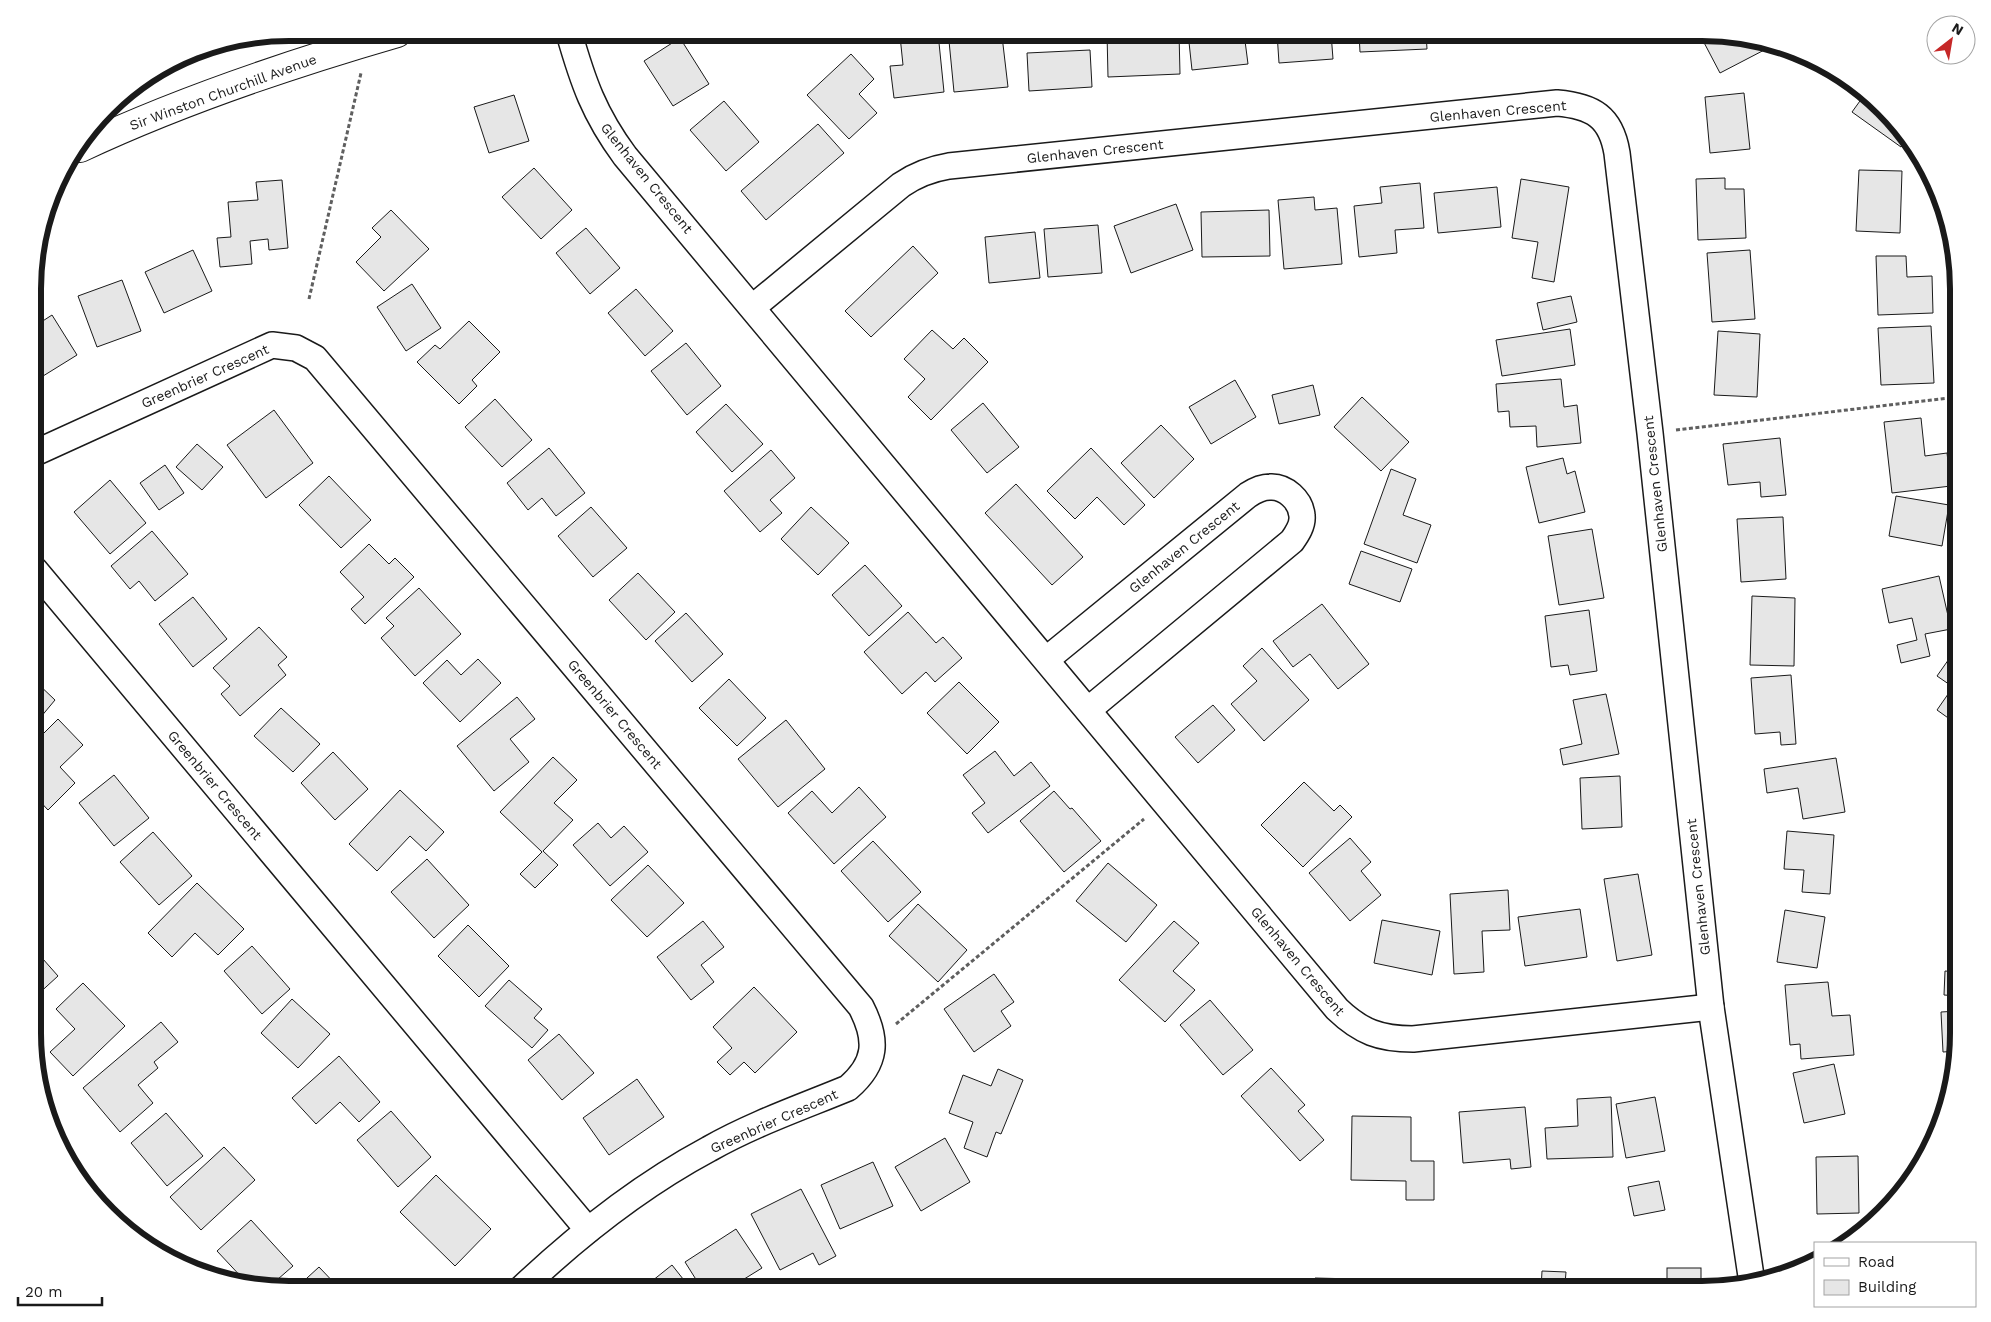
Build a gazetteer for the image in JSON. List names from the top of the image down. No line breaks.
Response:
{"streets":{"main road":["Sir Winston Churchill Avenue"],"street":["Glenhaven Crescent","Greenbrier Crescent"]},"legend":["Road","Building"],"scale_bar":"20 m","north":"top right"}
